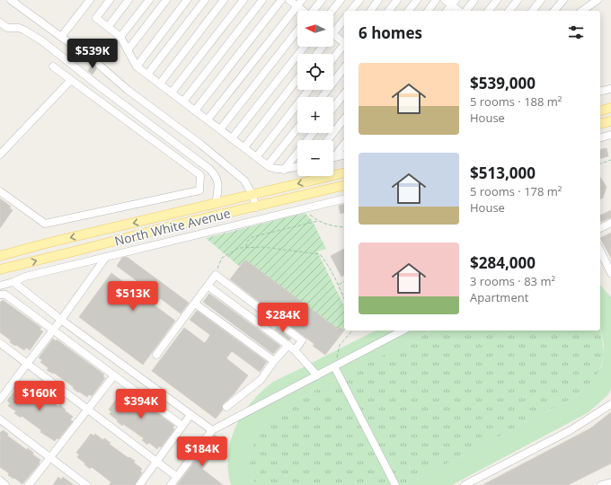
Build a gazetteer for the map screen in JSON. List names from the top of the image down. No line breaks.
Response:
{"streets":{"main road":["North White Avenue"]},"north":"left","page":{"map_buttons":["+","−"],"heading":"6 homes","price":["$539K","$513K","$284K","$160K","$394K","$184K"],"list":[{"name":"$539,000","note":"5 rooms · 188 m² · House"},{"name":"$513,000","note":"5 rooms · 178 m² · House"},{"name":"$284,000","note":"3 rooms · 83 m² · Apartment"}]}}
